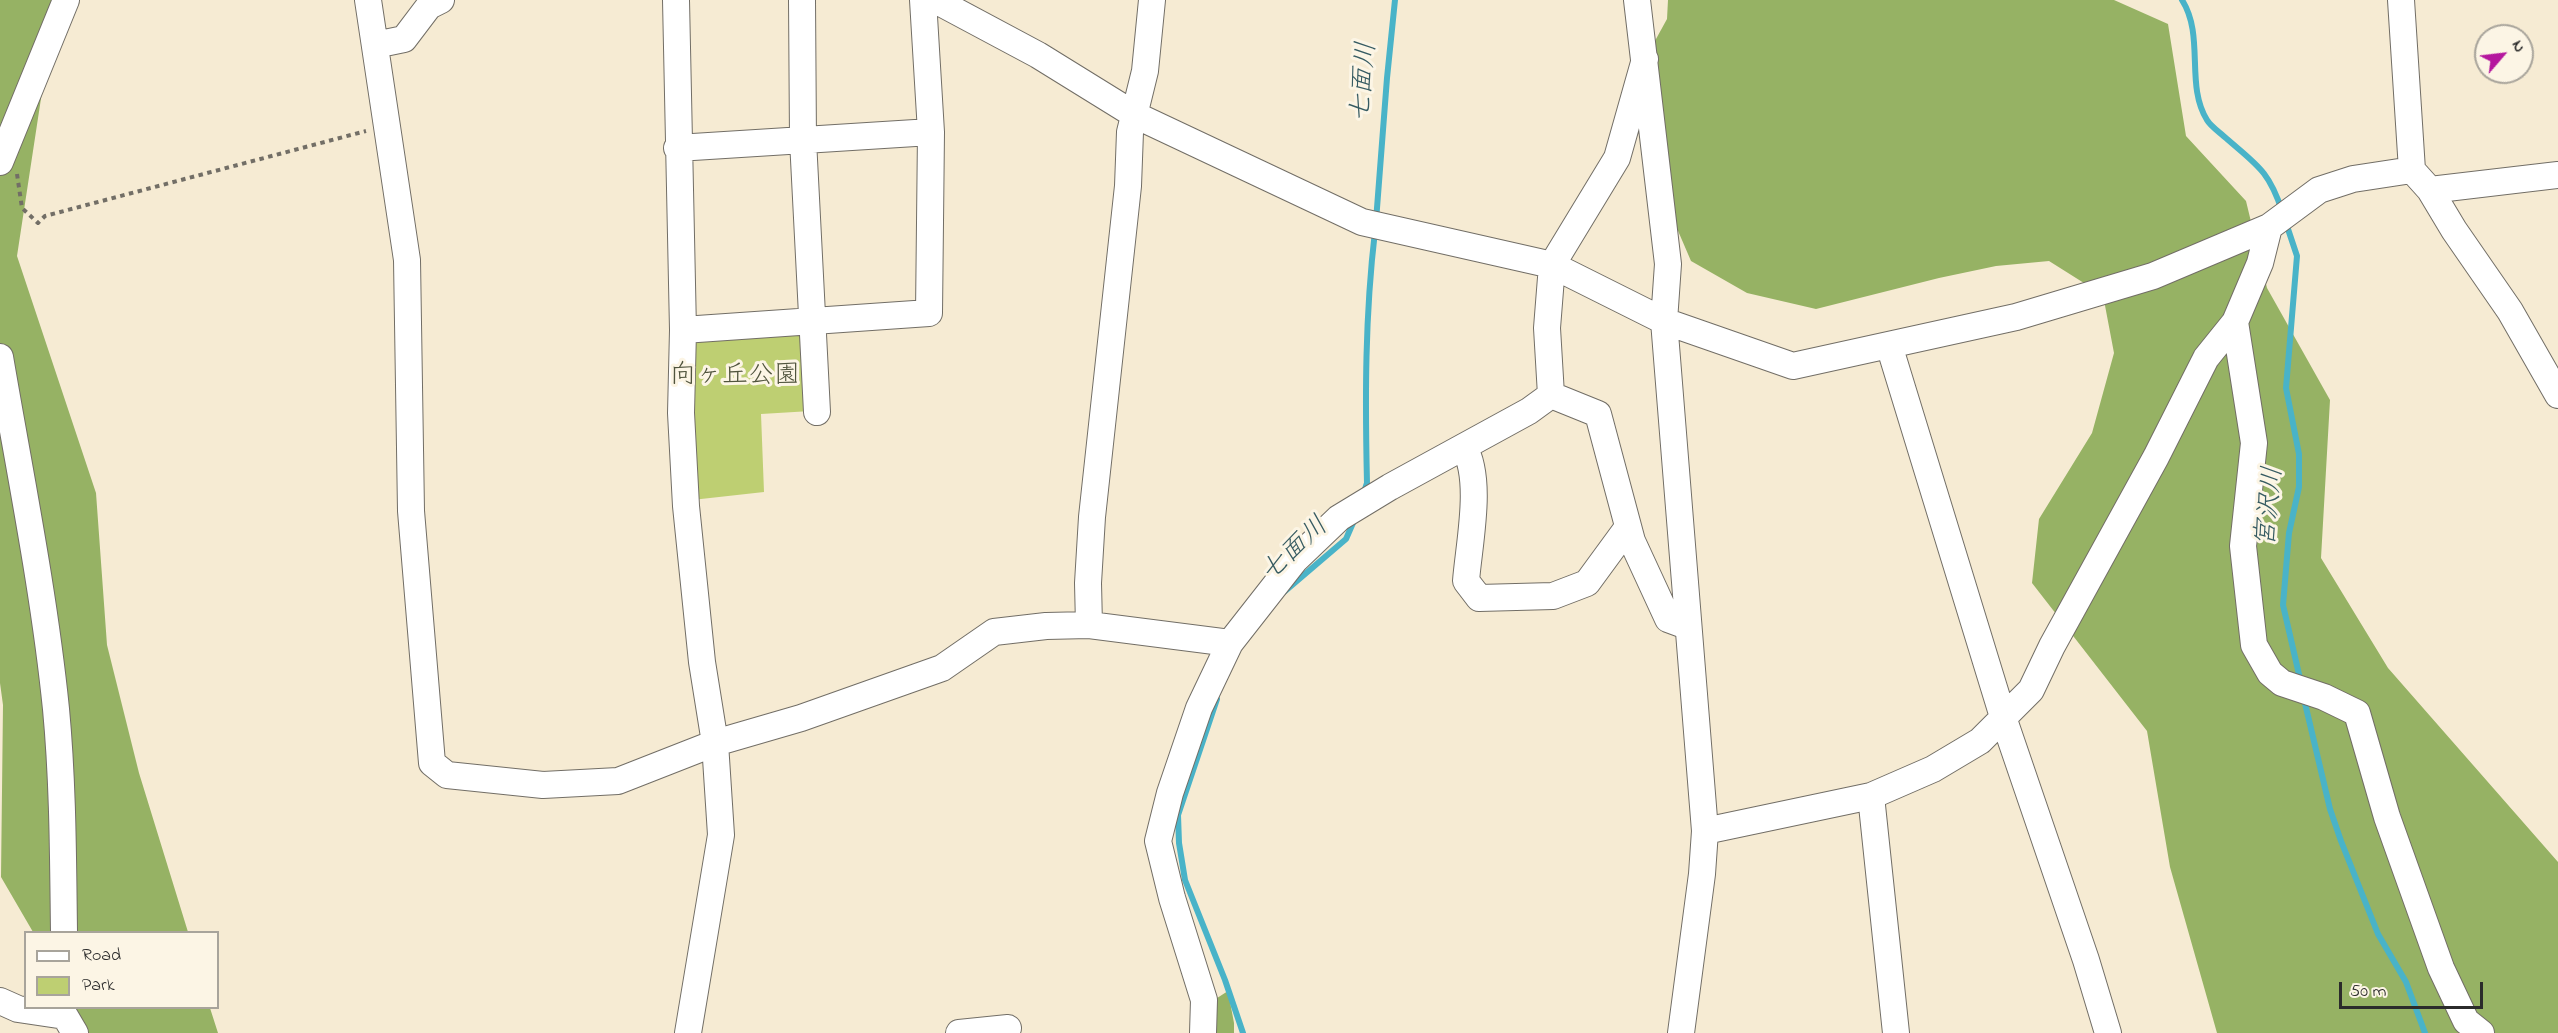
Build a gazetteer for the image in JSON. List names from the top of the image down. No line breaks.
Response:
{"water":["七面川","宮沢川"],"parks":["向ヶ丘公園"],"legend":["Road","Park"],"scale_bar":"50 m","north":"top right"}
